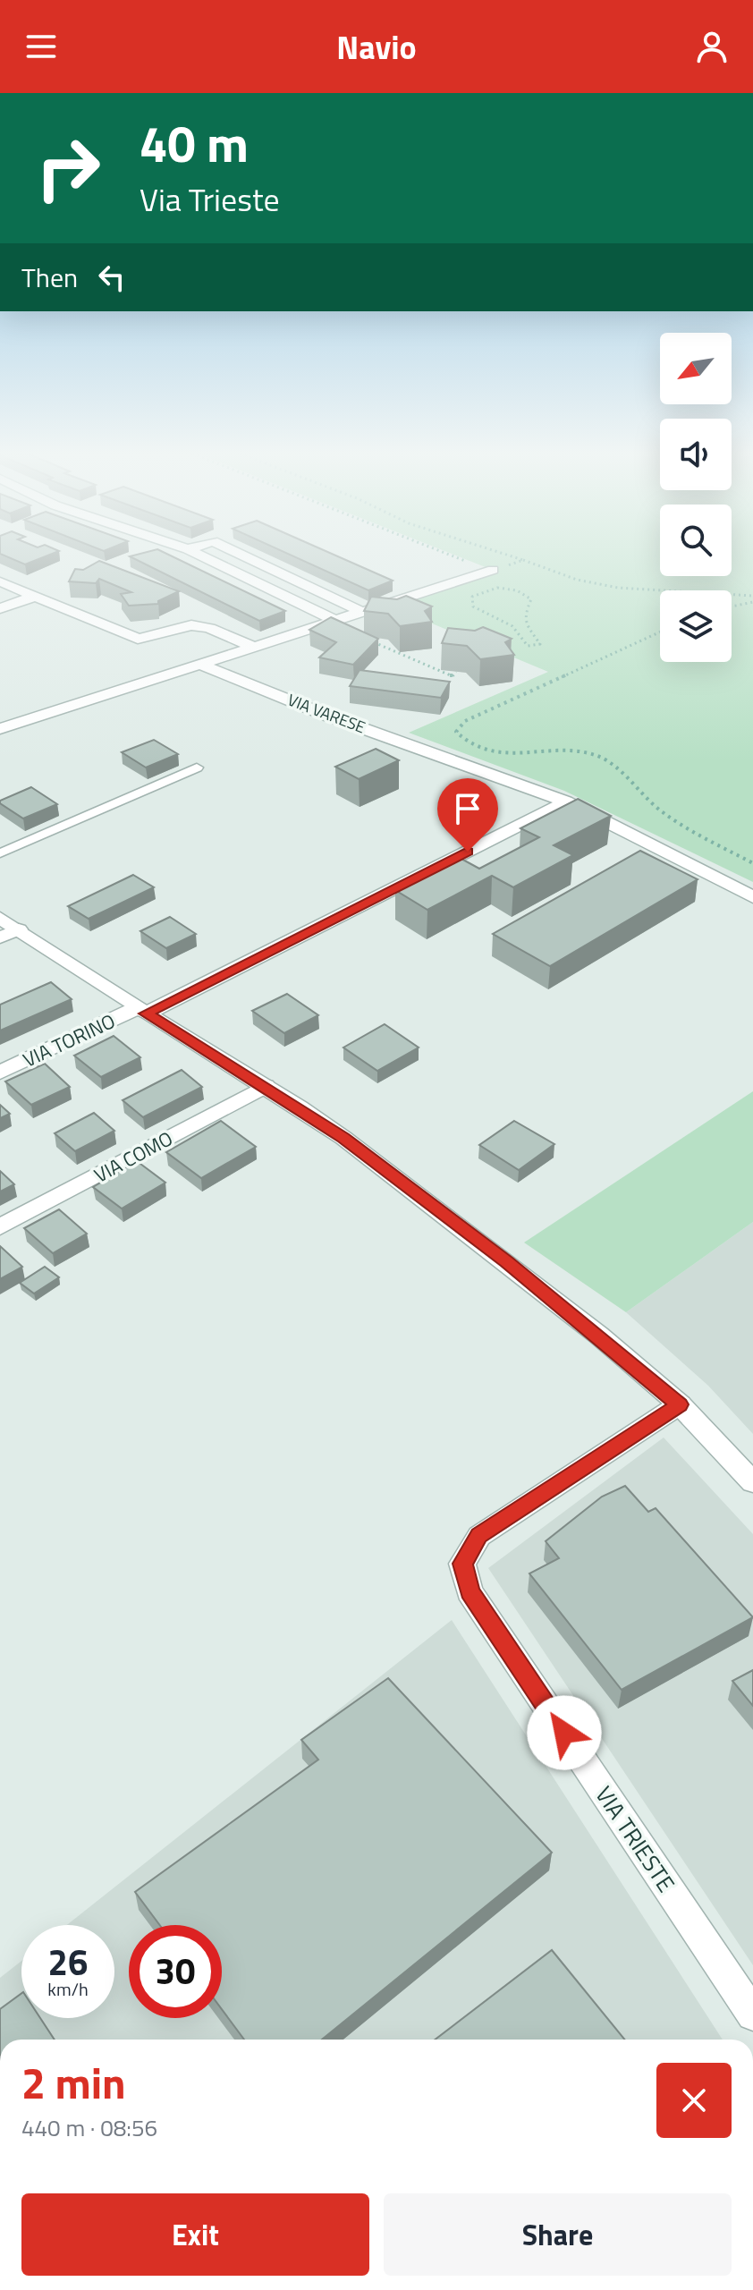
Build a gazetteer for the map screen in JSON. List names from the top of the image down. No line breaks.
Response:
{"streets":{"street":["VIA VARESE","VIA TORINO","VIA COMO","VIA TRIESTE"]},"crossings":[["VIA VARESE","VIA TORINO"]],"north":"bottom left","page":{"header":"Navio","turn":["40 m","Via Trieste"],"then":"Then","speed":"26 km/h","limit":"30","heading":["2 min","440 m · 08:56"],"buttons":["Exit","Share"]}}
